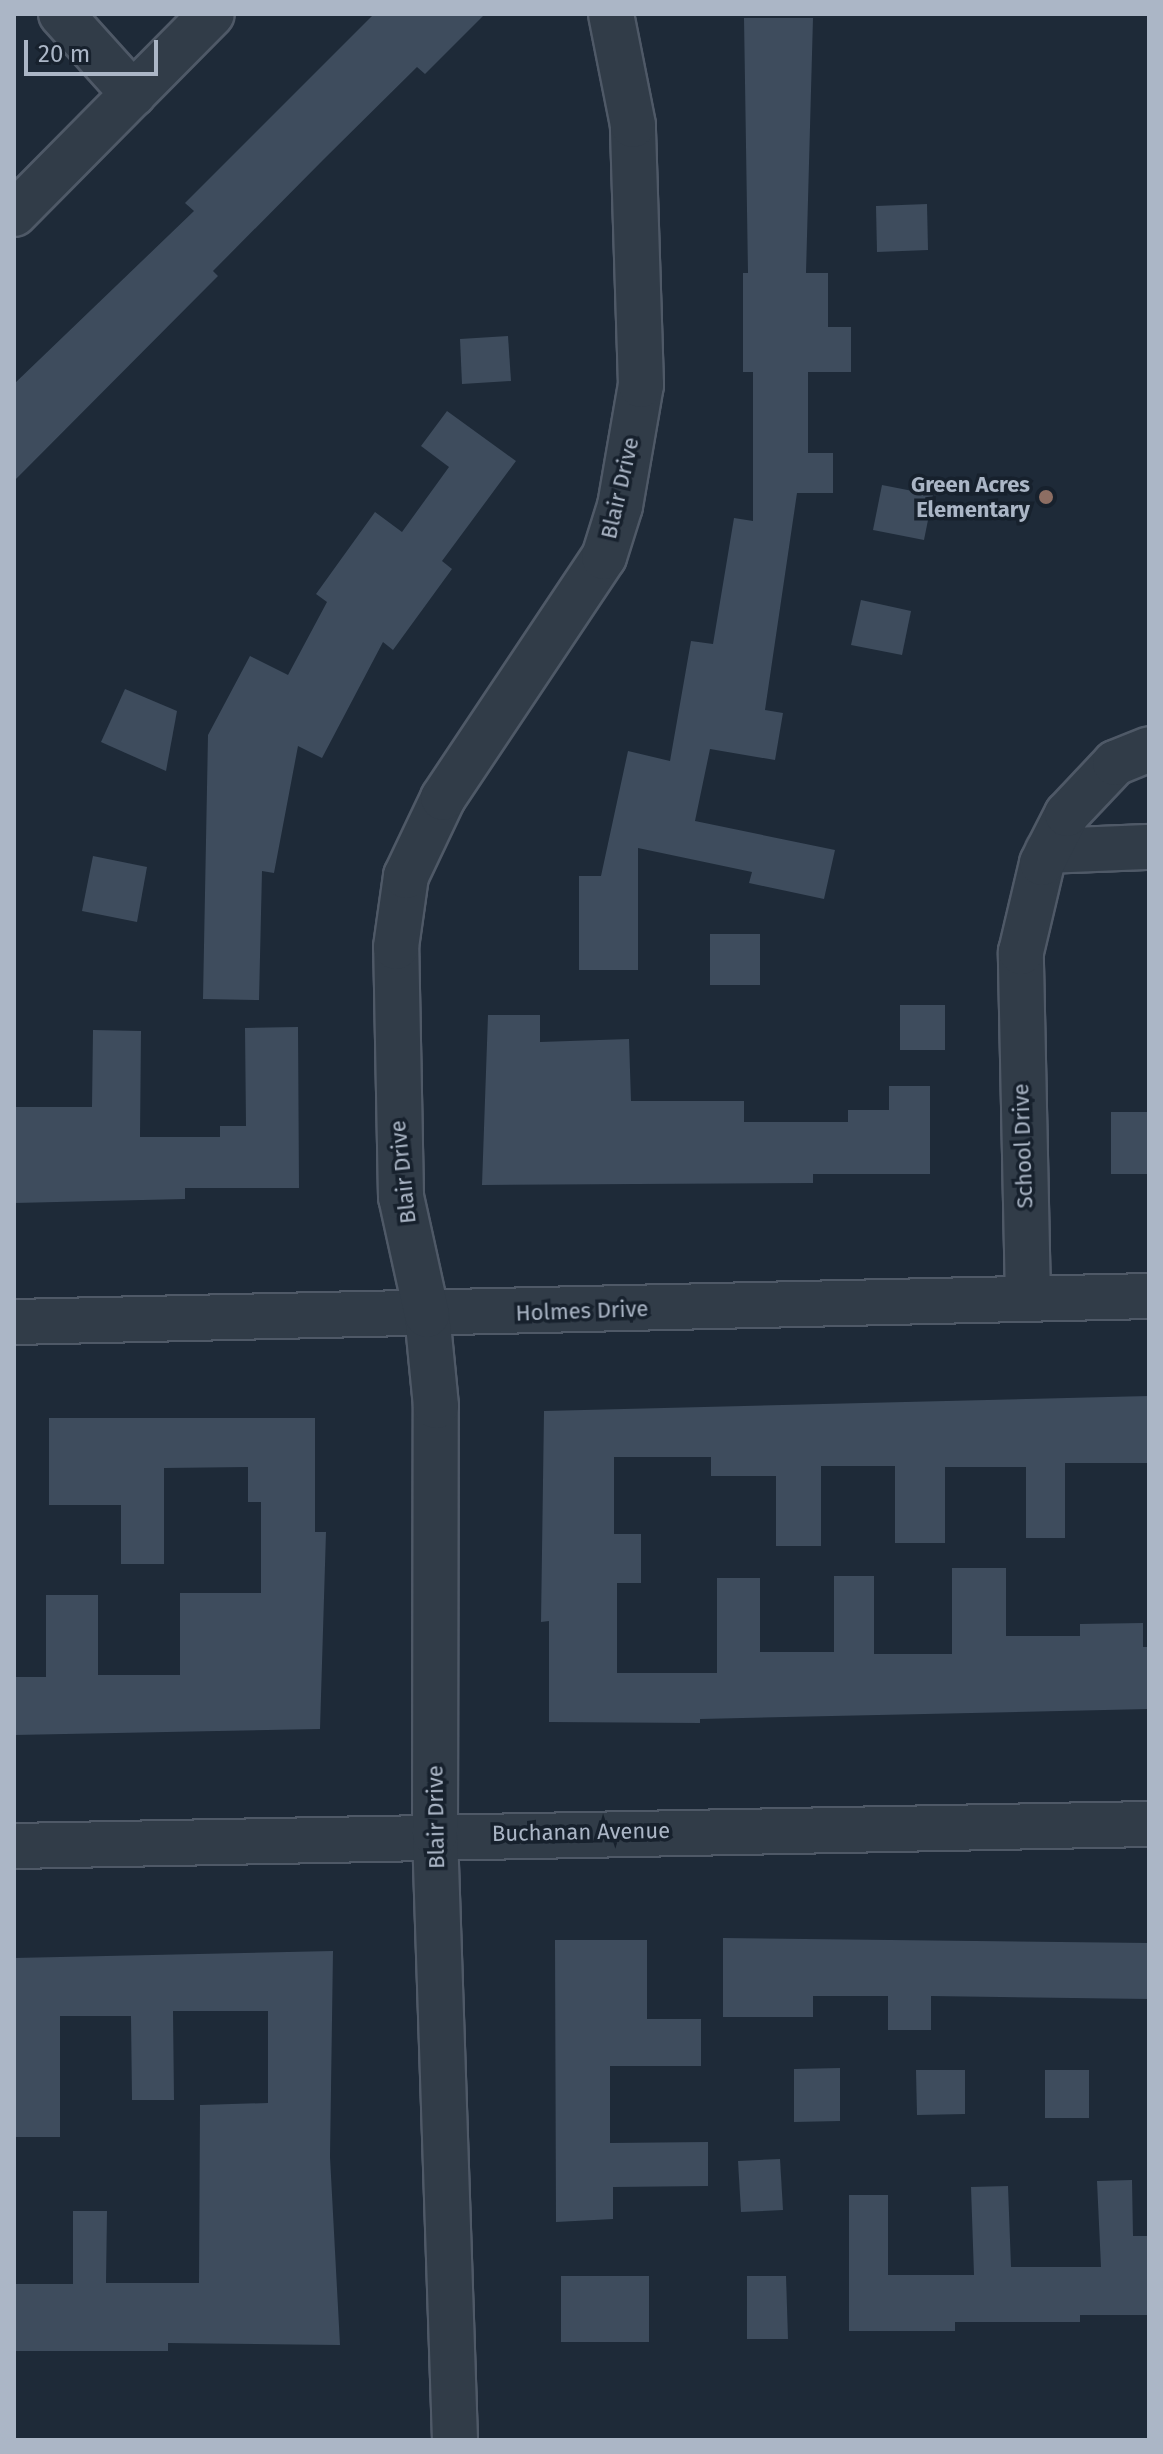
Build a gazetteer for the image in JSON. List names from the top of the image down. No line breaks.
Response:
{"streets":{"street":["Blair Drive","School Drive","Holmes Drive","Buchanan Avenue"]},"crossings":[["Blair Drive","Holmes Drive"],["Blair Drive","Buchanan Avenue"],["School Drive","Holmes Drive"]],"places":["Green Acres Elementary"],"scale_bar":"20 m"}
